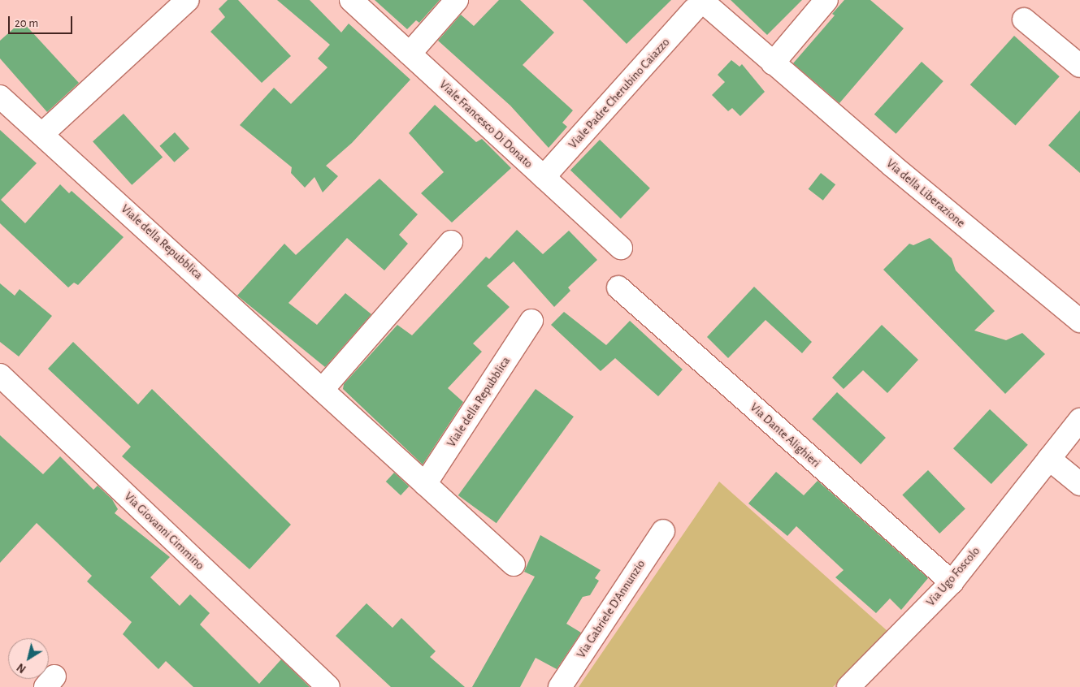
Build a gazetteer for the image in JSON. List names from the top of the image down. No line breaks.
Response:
{"streets":{"street":["Viale Padre Cherubino Caiazzo","Viale Francesco Di Donato","Via della Liberazione","Viale della Repubblica","Via Dante Alighieri","Via Giovanni Cimmino","Via Ugo Foscolo","Via Gabriele D'Annunzio"]},"crossings":[["Viale Padre Cherubino Caiazzo","Viale Francesco Di Donato"],["Viale Padre Cherubino Caiazzo","Via della Liberazione"],["Via Dante Alighieri","Via Ugo Foscolo"]],"scale_bar":"20 m","north":"bottom left"}
